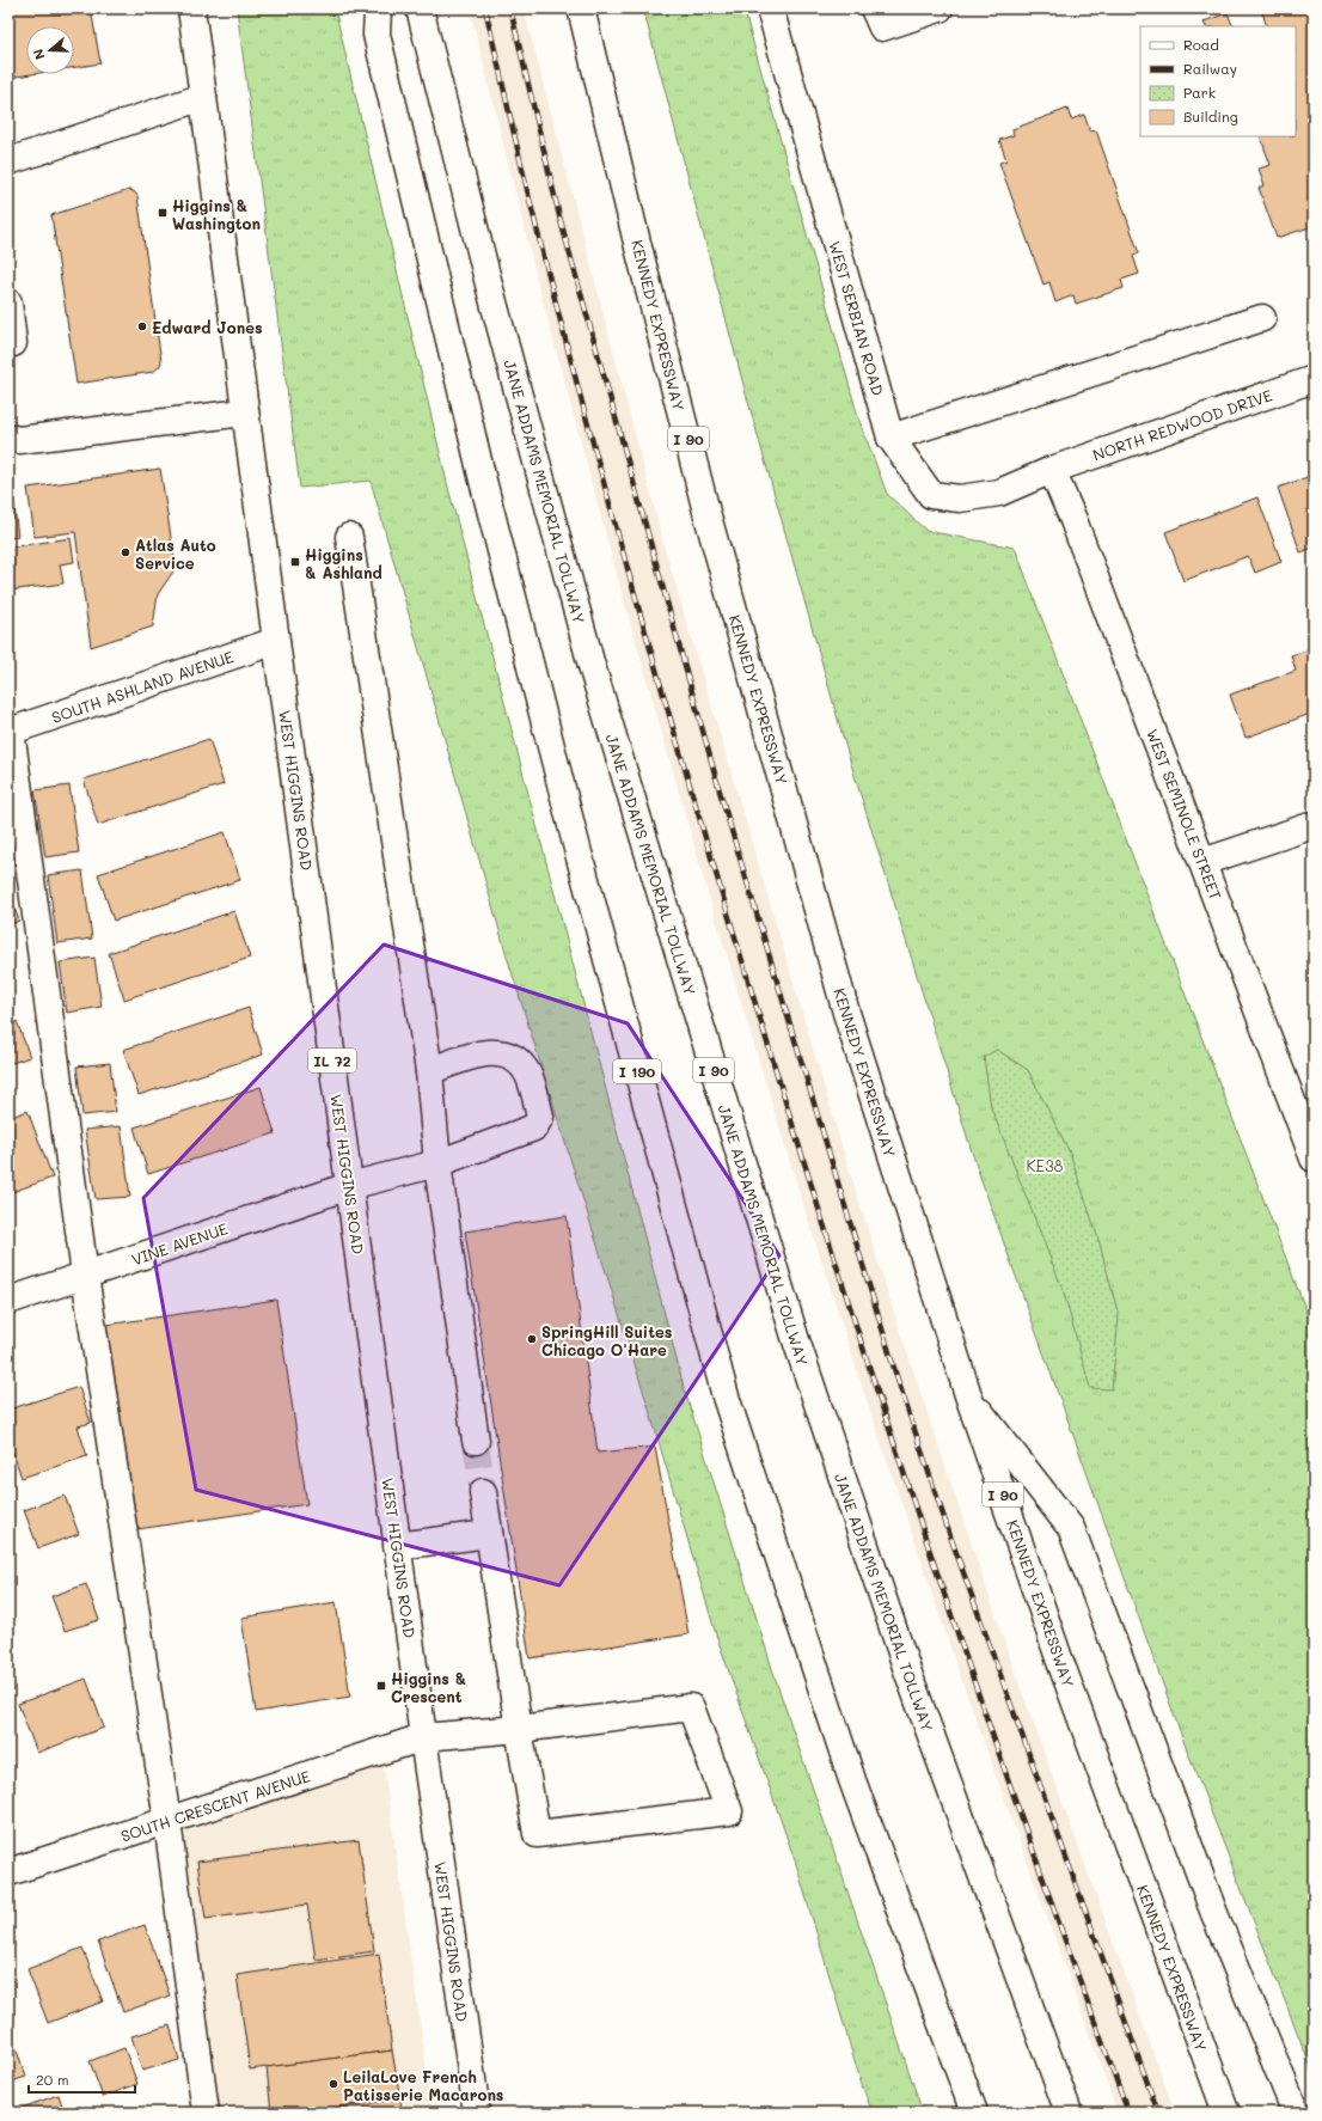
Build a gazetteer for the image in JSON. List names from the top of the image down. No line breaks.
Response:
{"streets":{"main road":["WEST SERBIAN ROAD","KENNEDY EXPRESSWAY","NORTH REDWOOD DRIVE","I 90","JANE ADDAMS MEMORIAL TOLLWAY","SOUTH ASHLAND AVENUE","WEST HIGGINS ROAD","WEST SEMINOLE STREET","IL 72","I 190","VINE AVENUE","SOUTH CRESCENT AVENUE"]},"crossings":[["WEST SERBIAN ROAD","NORTH REDWOOD DRIVE"],["WEST SERBIAN ROAD","WEST SEMINOLE STREET"],["NORTH REDWOOD DRIVE","WEST SEMINOLE STREET"],["SOUTH ASHLAND AVENUE","WEST HIGGINS ROAD"],["WEST HIGGINS ROAD","VINE AVENUE"],["WEST HIGGINS ROAD","SOUTH CRESCENT AVENUE"]],"parks":["KE38"],"places":{"transit":["Higgins & Washington","Higgins & Ashland","Higgins & Crescent"],"other":["Edward Jones","Atlas Auto Service","SpringHill Suites Chicago O'Hare","LeilaLove French Patisserie Macarons"]},"legend":["Road","Railway","Park","Building"],"scale_bar":"20 m","north":"left"}
